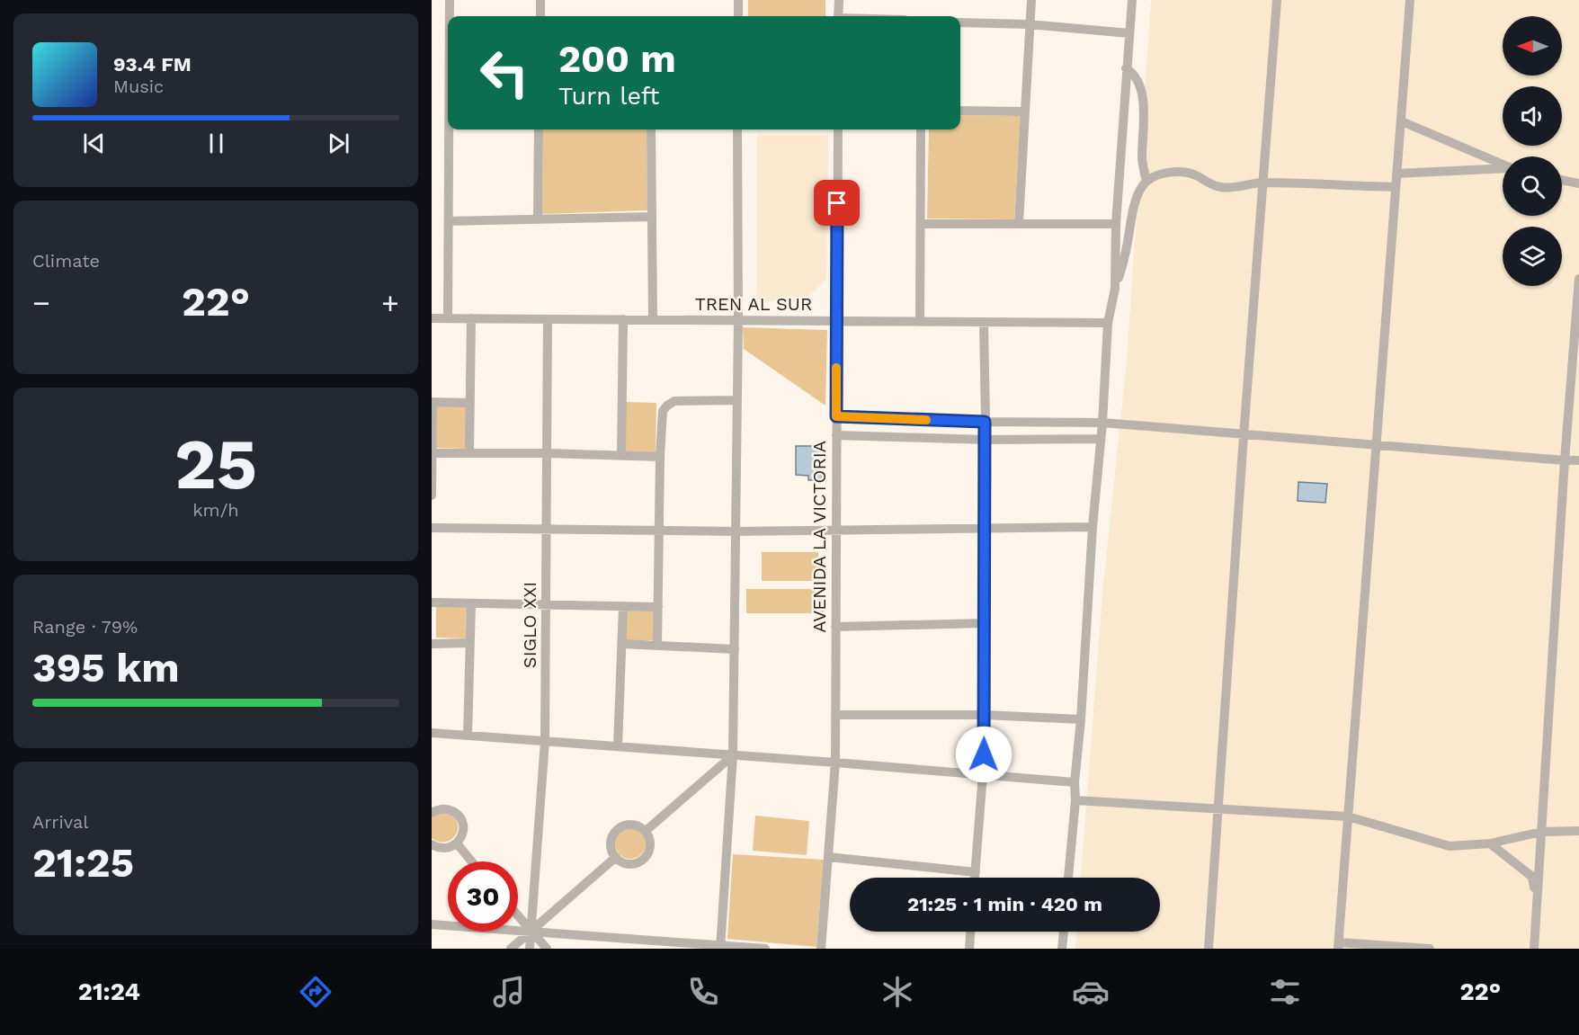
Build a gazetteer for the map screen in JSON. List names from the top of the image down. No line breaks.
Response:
{"streets":{"street":["TREN AL SUR","AVENIDA LA VICTORIA","SIGLO XXI"]},"crossings":[["TREN AL SUR","AVENIDA LA VICTORIA"],["TREN AL SUR","SIGLO XXI"]],"north":"left","page":{"turn":["200 m","Turn left"],"song":["93.4 FM","Music"],"tile":["Climate",["25","km/h"],["Range · 79%","395 km"],["Arrival","21:25"]],"heat":["−","22°","+"],"limit":"30","trip":"21:25 · 1 min · 420 m","tabs":["21:24","22°"]}}
